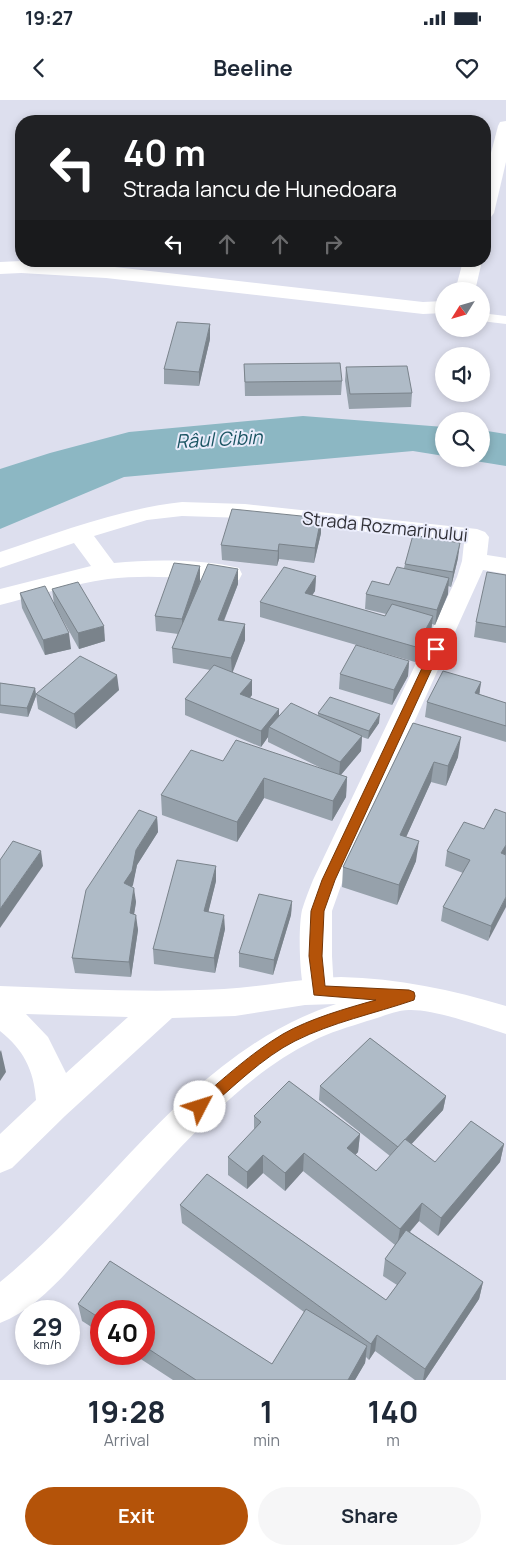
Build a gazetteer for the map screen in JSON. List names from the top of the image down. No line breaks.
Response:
{"streets":{"street":["Strada Rozmarinului"]},"water":["Râul Cibin"],"north":"bottom left","page":{"status":"19:27","header":"Beeline","turn":["40 m","Strada Iancu de Hunedoara"],"speed":"29 km/h","limit":"40","eta":["19:28","Arrival","1","min","140","m"],"buttons":["Exit","Share"]}}
